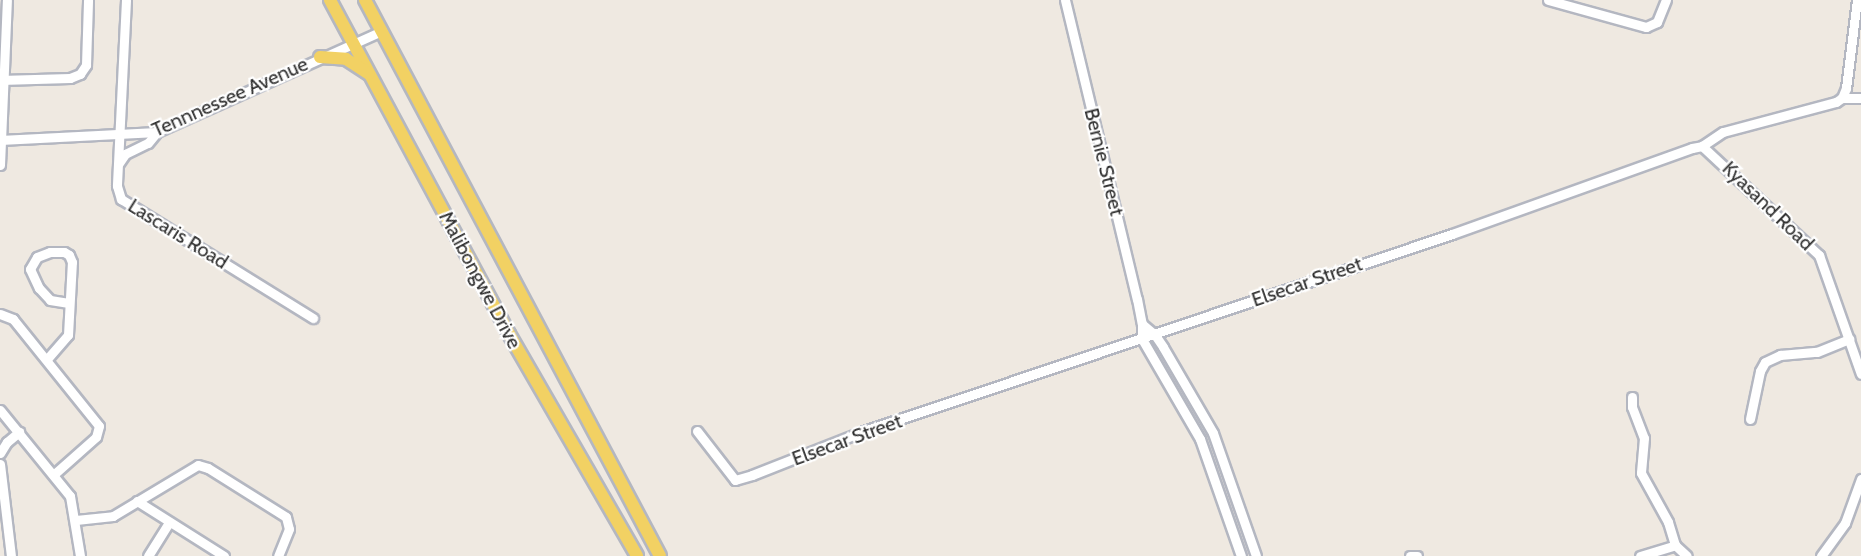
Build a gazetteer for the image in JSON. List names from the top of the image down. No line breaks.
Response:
{"streets":{"main road":["Malibongwe Drive"],"street":["Tennnessee Avenue","Bernie Street","Kyasand Road","Lascaris Road","Elsecar Street"]},"crossings":[["Tennnessee Avenue","Lascaris Road"],["Tennnessee Avenue","Malibongwe Drive"],["Bernie Street","Elsecar Street"],["Kyasand Road","Elsecar Street"]]}
